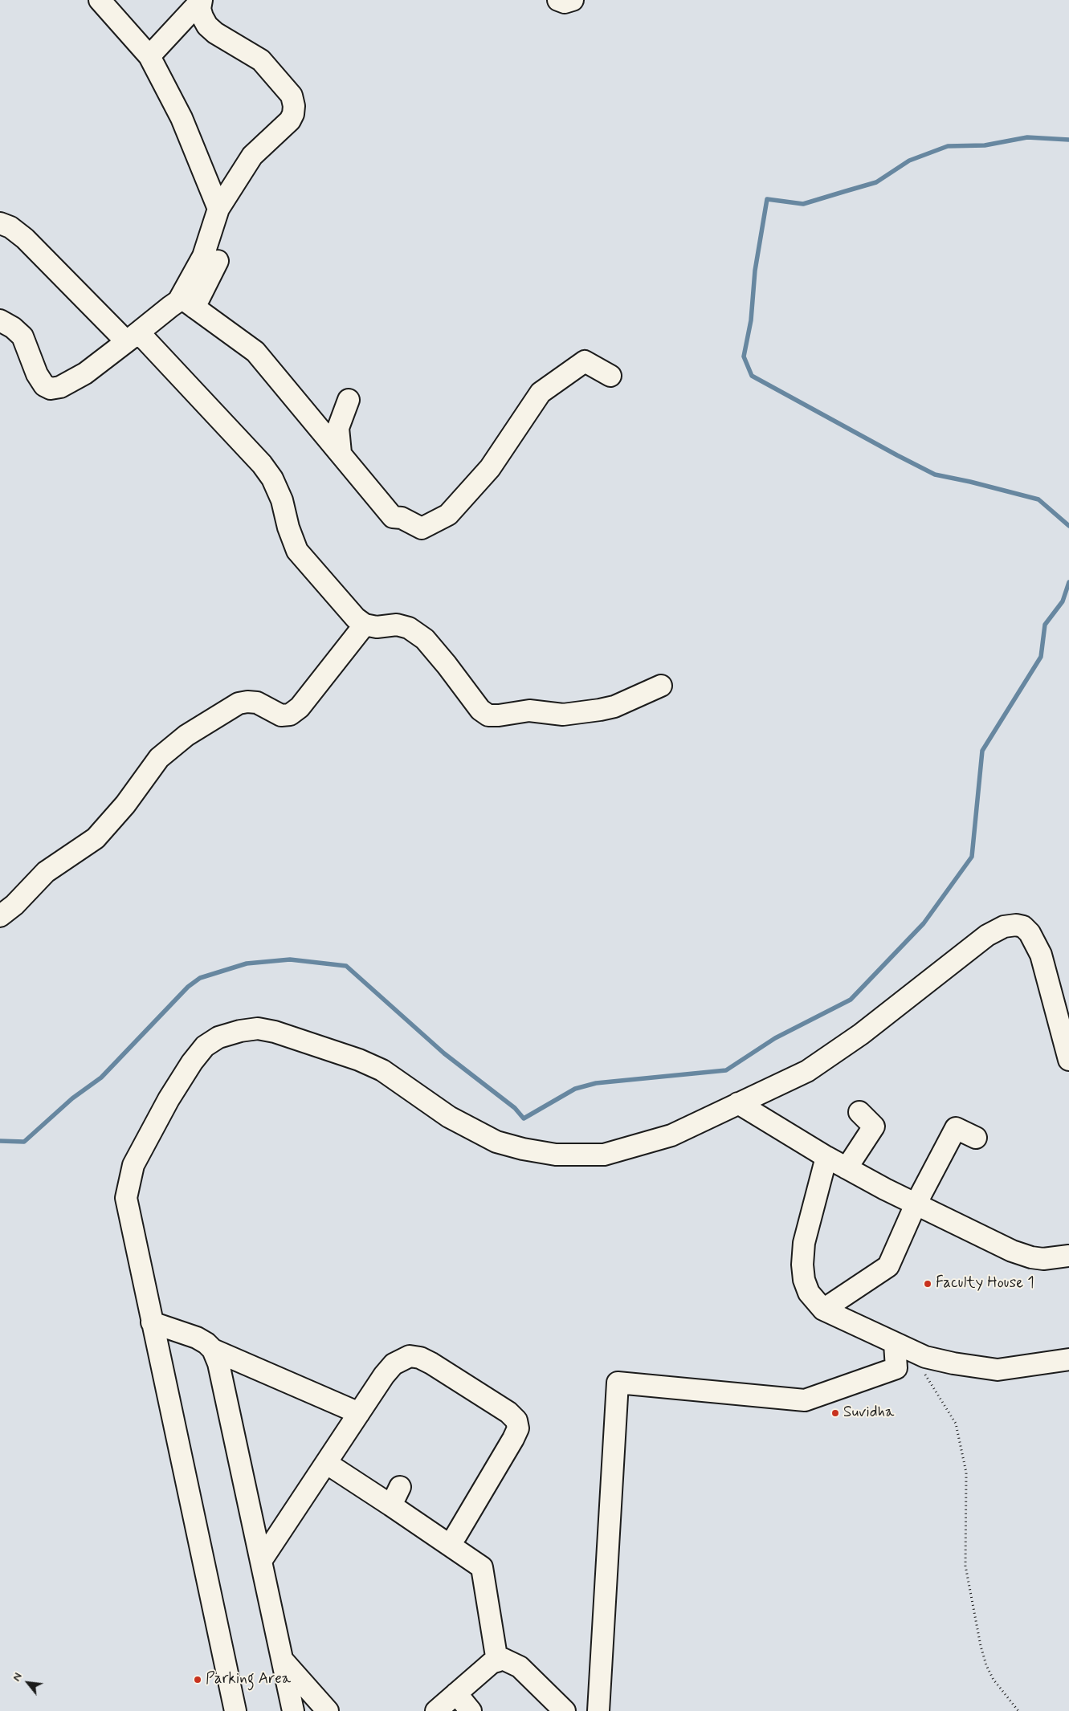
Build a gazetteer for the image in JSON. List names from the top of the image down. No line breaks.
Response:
{"places":["Faculty House 1","Suvidha","Parking Area"],"north":"top left"}
